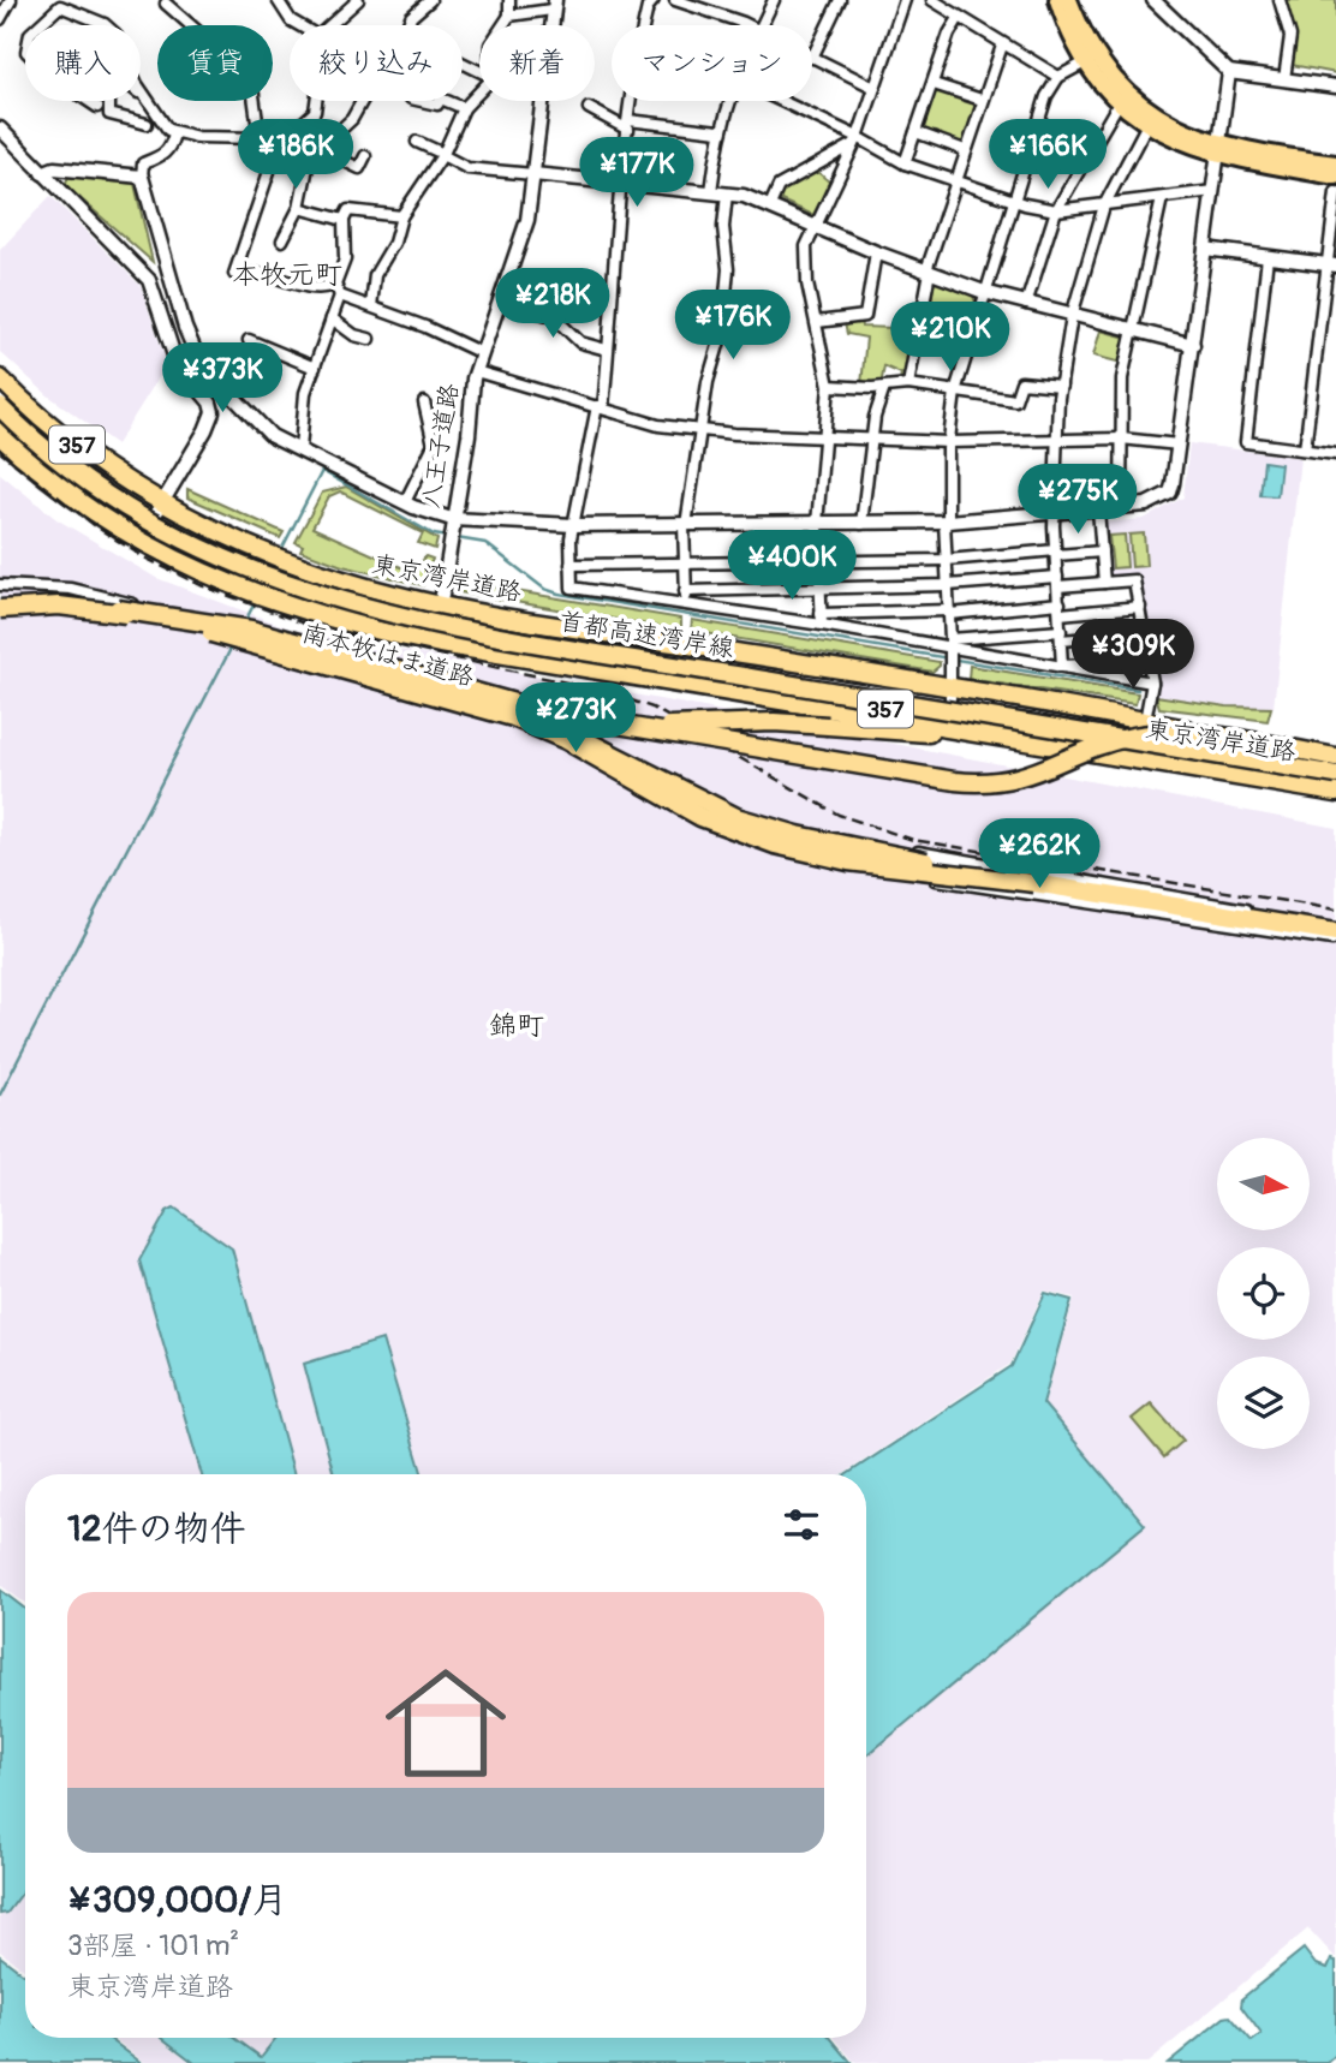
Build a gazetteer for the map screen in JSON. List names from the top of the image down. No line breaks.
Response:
{"streets":{"highway":["357","東京湾岸道路","首都高速湾岸線","南本牧はま道路"],"street":["八王子道路"]},"crossings":[["八王子道路","東京湾岸道路"]],"districts":["本牧元町","錦町"],"north":"right","page":{"chip":["購入","賃貸","絞り込み","新着","マンション"],"price":["¥186K","¥166K","¥177K","¥218K","¥176K","¥210K","¥373K","¥275K","¥400K","¥309K","¥273K","¥262K"],"heading":"12件の物件","list":[{"name":"¥309,000/月","note":"3部屋 · 101 m² · 東京湾岸道路"}]}}
